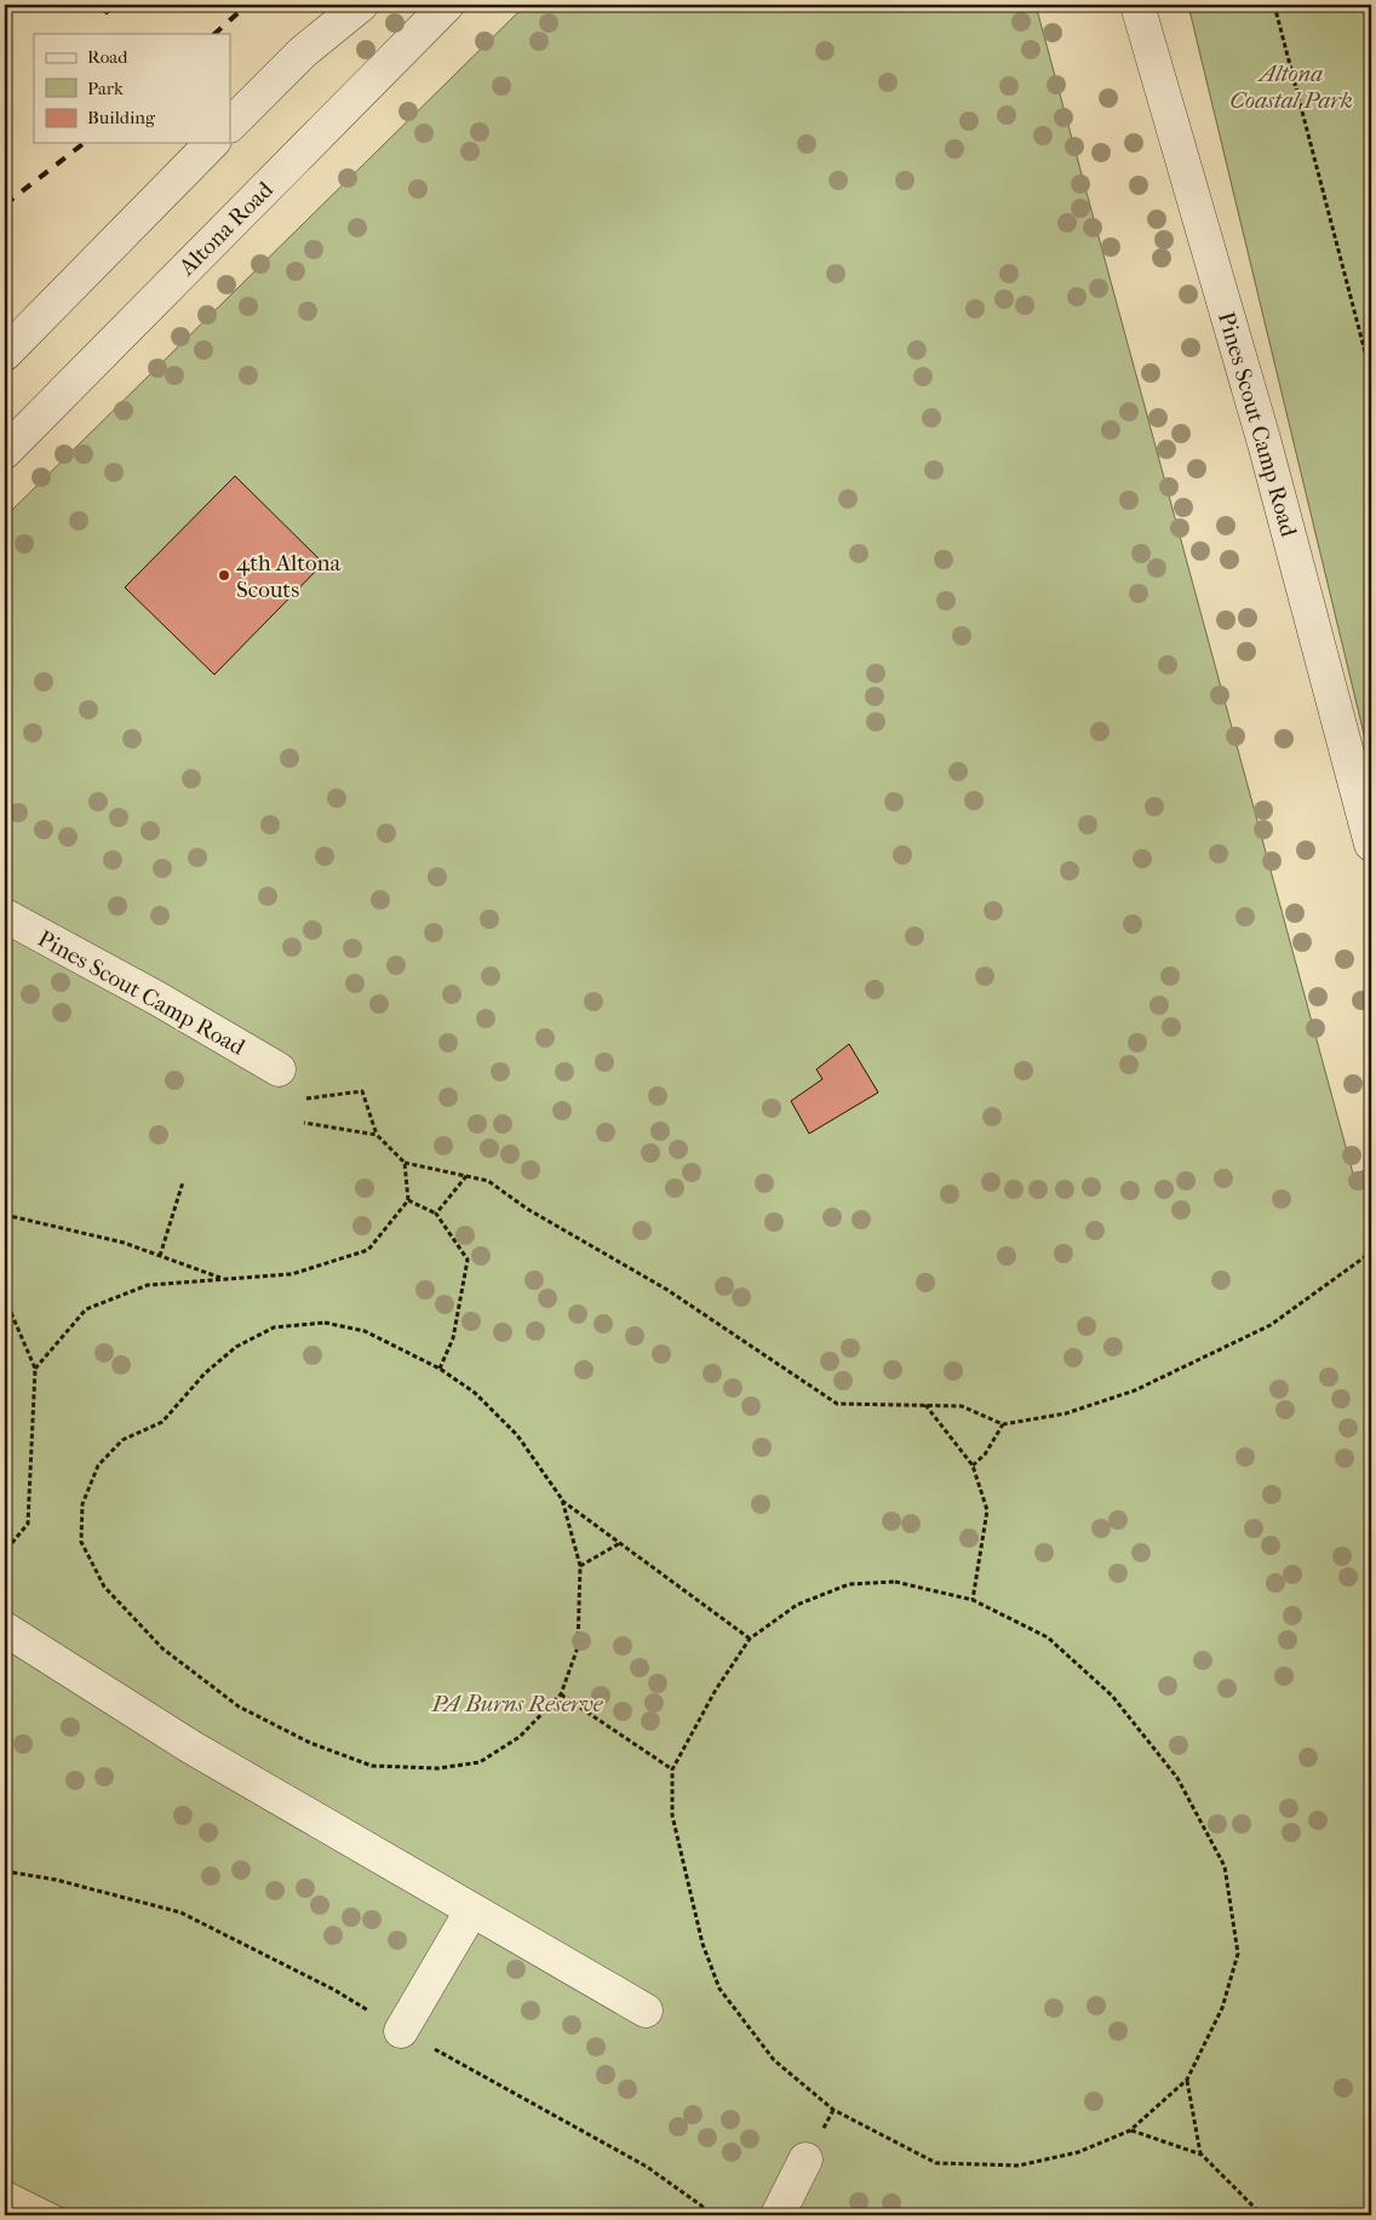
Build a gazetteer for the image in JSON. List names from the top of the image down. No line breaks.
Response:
{"streets":{"street":["Altona Road","Pines Scout Camp Road"]},"parks":["Altona Coastal Park","PA Burns Reserve"],"places":["4th Altona Scouts"],"legend":["Road","Park","Building"]}
